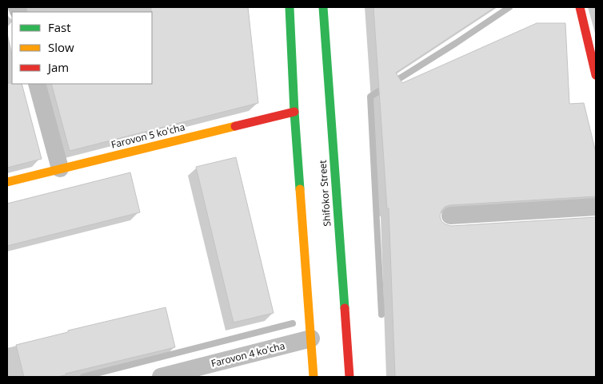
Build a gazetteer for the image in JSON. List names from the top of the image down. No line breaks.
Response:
{"streets":{"main road":["Farovon 5 ko'cha","Shifokor Street"],"street":["Farovon 4 ko'cha"]},"legend":["Fast","Slow","Jam"]}
